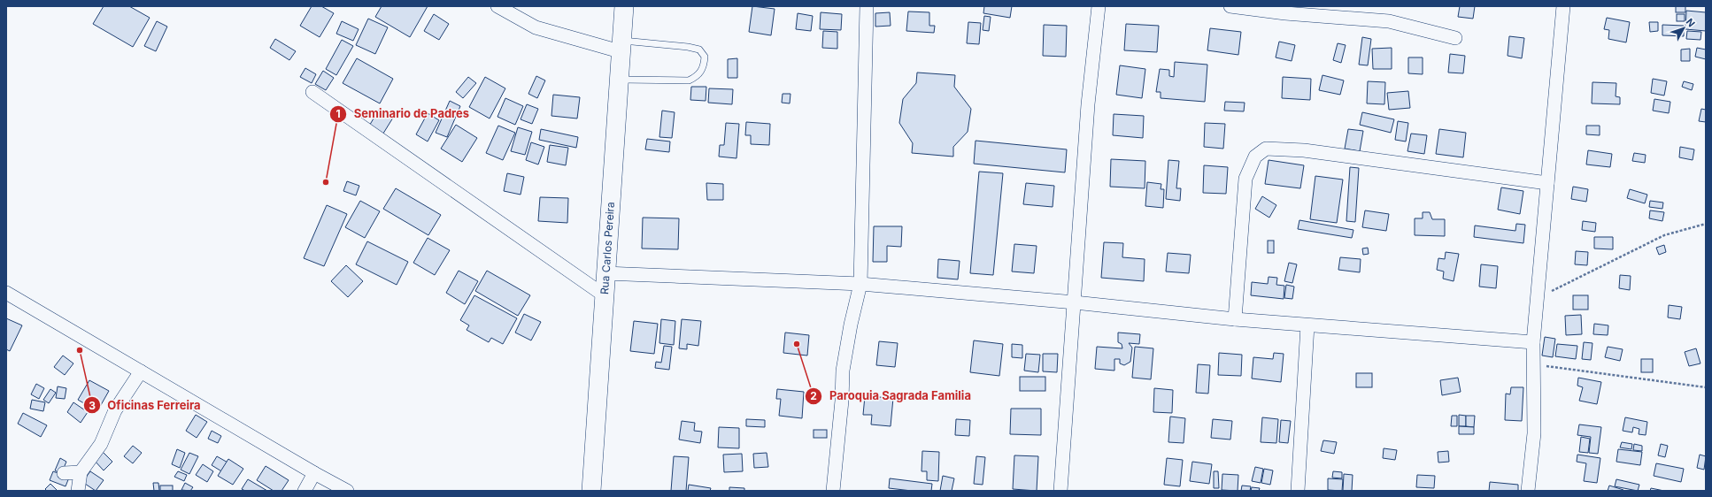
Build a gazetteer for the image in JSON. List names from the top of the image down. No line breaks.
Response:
{"streets":{"main road":["Rua Carlos Pereira"]},"places":["Seminario de Padres","Paroquia Sagrada Familia","Oficinas Ferreira"],"north":"top right"}
